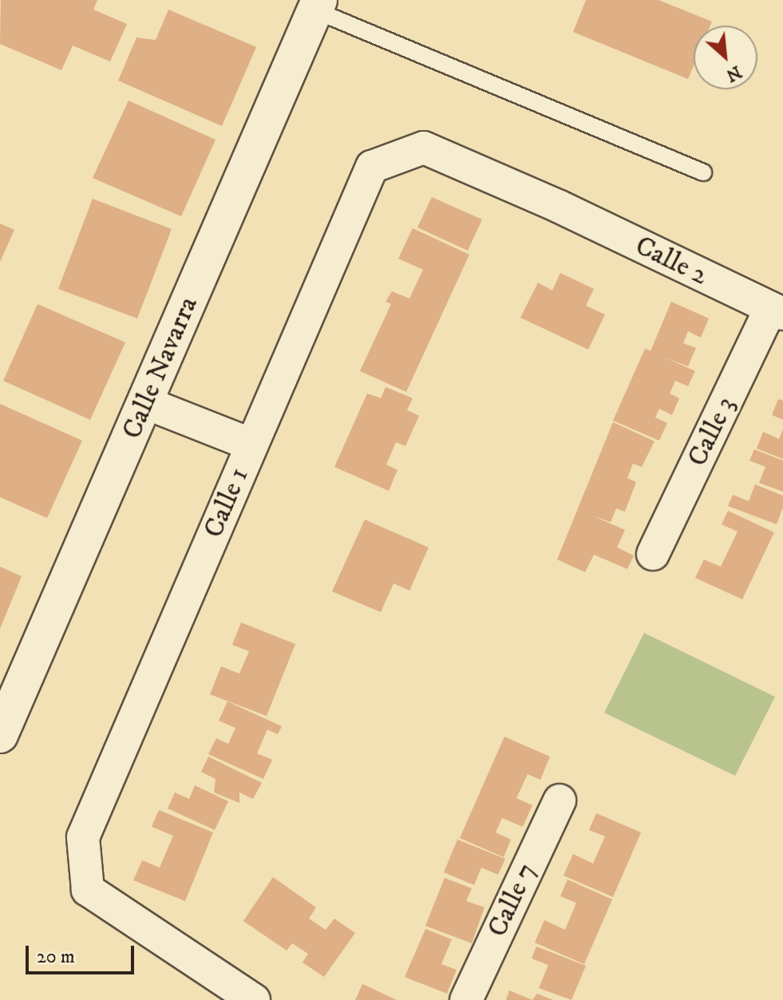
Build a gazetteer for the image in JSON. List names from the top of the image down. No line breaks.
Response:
{"streets":{"street":["Calle 2","Calle Navarra","Calle 3","Calle 1","Calle 7"]},"crossings":[["Calle 2","Calle 3"],["Calle 2","Calle 1"]],"scale_bar":"20 m","north":"bottom right"}
